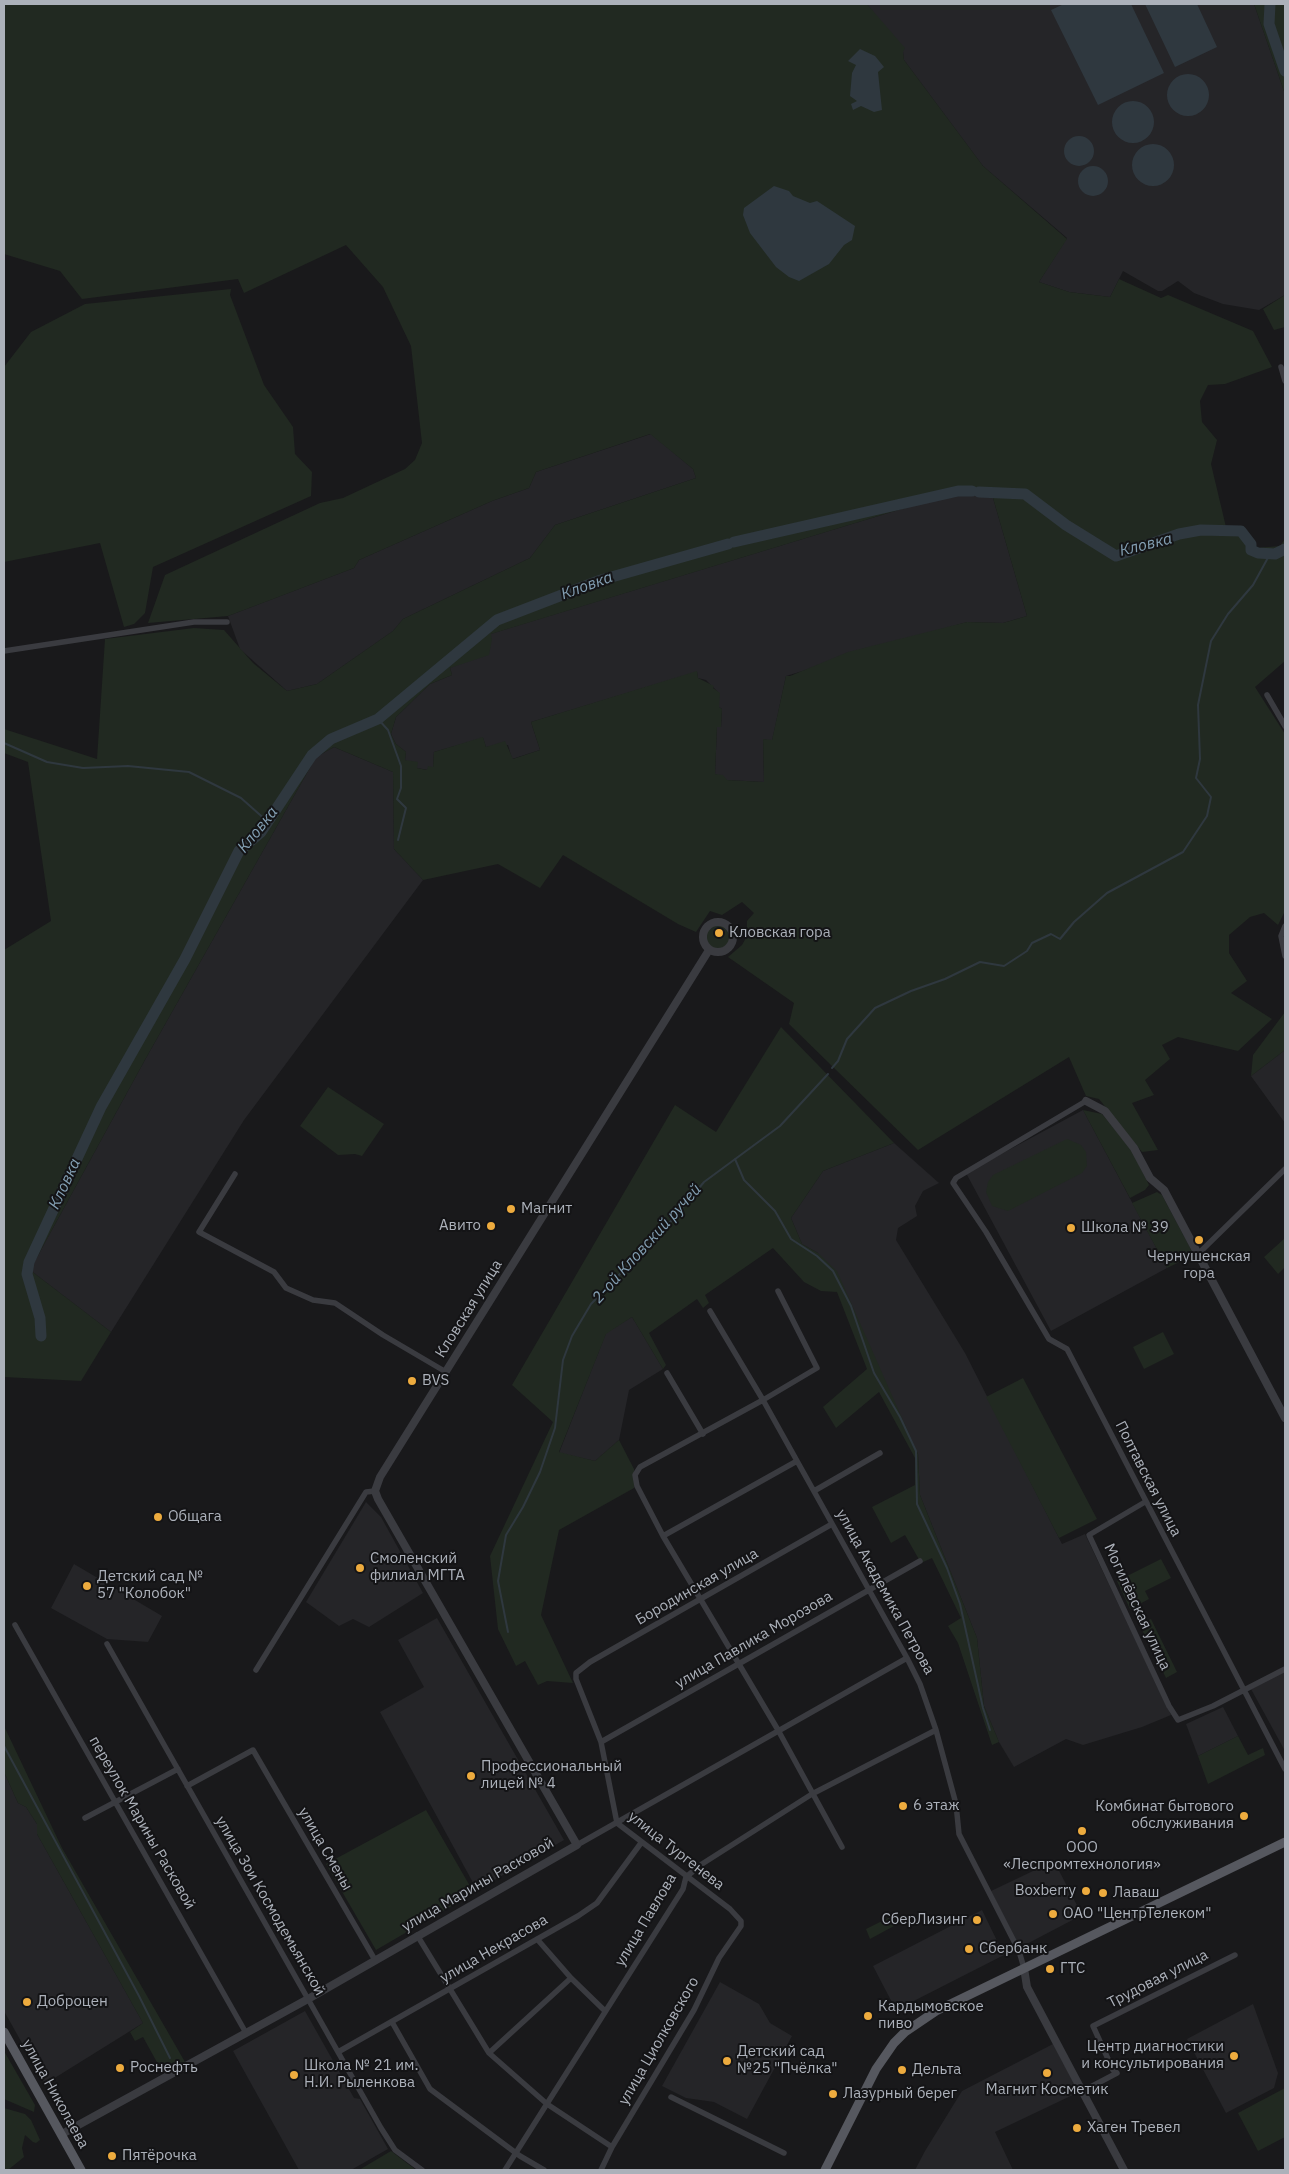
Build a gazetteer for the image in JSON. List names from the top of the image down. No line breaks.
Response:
{"streets":{"main road":["улица Николаева"],"street":["Кловская улица","Полтавская улица","Бородинская улица","улица Академика Петрова","Могилёвская улица","улица Павлика Морозова","переулок Марины Расковой","улица Смены","улица Тургенева","улица Марины Расковой","улица Зои Космодемьянской","улица Павлова","улица Некрасова","Трудовая улица","улица Циолковского"]},"crossings":[["Полтавская улица","Могилёвская улица"],["Бородинская улица","улица Академика Петрова"],["Бородинская улица","улица Тургенева"],["улица Академика Петрова","улица Павлика Морозова"],["улица Академика Петрова","улица Марины Расковой"],["улица Академика Петрова","улица Павлова"],["улица Академика Петрова","Трудовая улица"],["улица Павлика Морозова","улица Тургенева"],["переулок Марины Расковой","улица Марины Расковой"],["улица Смены","улица Марины Расковой"],["улица Смены","улица Зои Космодемьянской"],["улица Тургенева","улица Марины Расковой"],["улица Тургенева","улица Павлова"],["улица Тургенева","улица Некрасова"],["улица Тургенева","улица Циолковского"],["улица Марины Расковой","улица Зои Космодемьянской"],["улица Марины Расковой","улица Николаева"],["улица Зои Космодемьянской","улица Некрасова"]],"water":["Кловка","2-ой Кловский ручей"],"places":["Кловская гора","Магнит","Авито","Школа № 39","Чернушенская гора","BVS","Общага","Смоленский филиал МГТА","Детский сад № 57 \"Колобок\"","Профессиональный лицей № 4","6 этаж","Комбинат бытового обслуживания","ООО «Леспромтехнология»","Boxberry","Лаваш","ОАО \"ЦентрТелеком\"","СберЛизинг","Сбербанк","ГТС","Доброцен","Кардымовское пиво","Центр диагностики и консультирования","Детский сад №25 \"Пчёлка\"","Роснефть","Дельта","Магнит Косметик","Школа № 21 им. Н.И. Рыленкова","Лазурный берег","Хаген Тревел","Пятёрочка"]}
